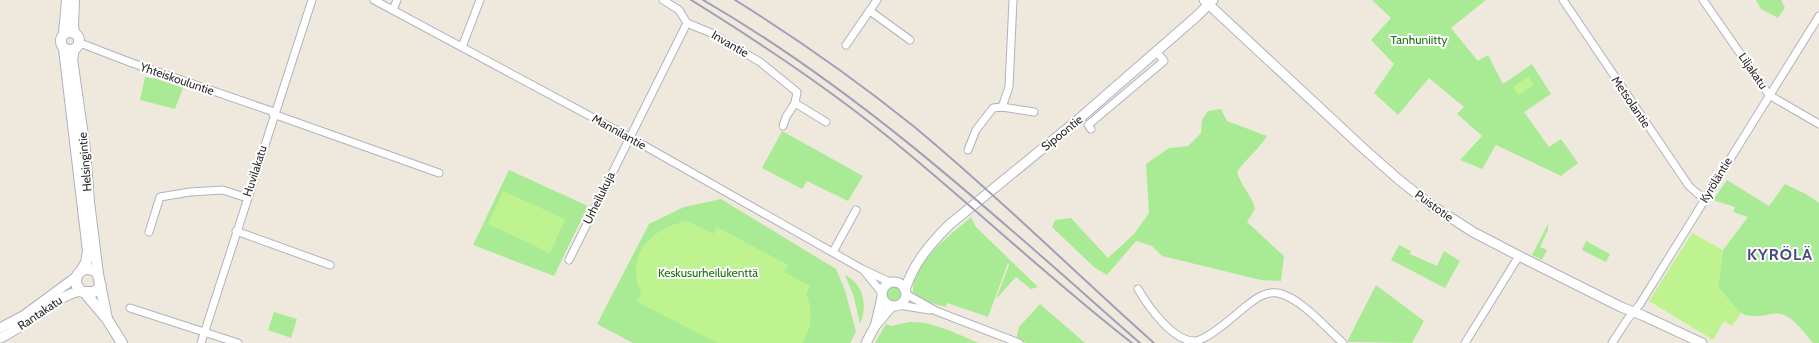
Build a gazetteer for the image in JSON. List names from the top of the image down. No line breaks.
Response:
{"streets":{"main road":["Helsingintie"],"street":["Invantie","Liljakatu","Yhteiskouluntie","Metsolantie","Mannilantie","Sipoontie","Huvilakatu","Kyröläntie","Urheilukuja","Puistotie","Rantakatu"]},"crossings":[["Invantie","Urheilukuja"],["Liljakatu","Kyröläntie"],["Yhteiskouluntie","Helsingintie"],["Yhteiskouluntie","Huvilakatu"],["Metsolantie","Kyröläntie"],["Mannilantie","Sipoontie"],["Mannilantie","Urheilukuja"],["Sipoontie","Puistotie"],["Helsingintie","Rantakatu"],["Kyröläntie","Puistotie"]],"districts":["KYRÖLÄ"],"parks":["Tanhuniitty","Keskusurheilukenttä"]}
